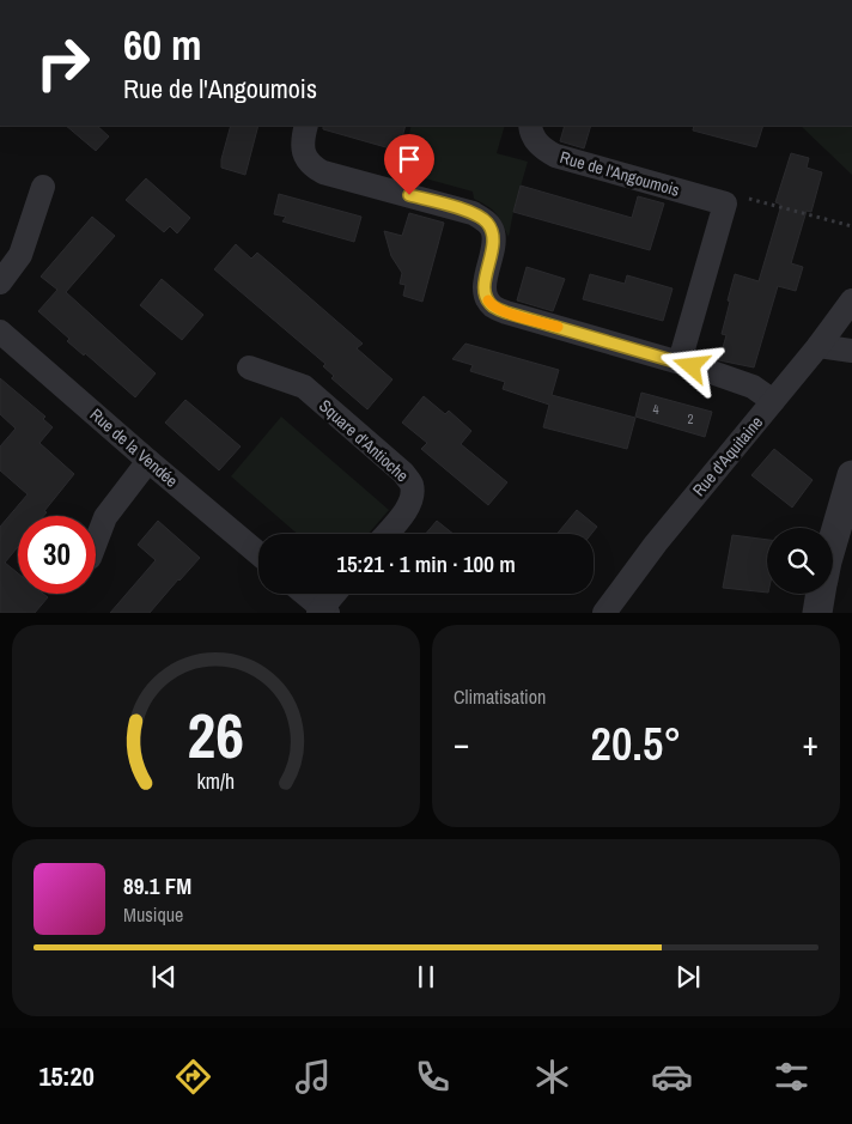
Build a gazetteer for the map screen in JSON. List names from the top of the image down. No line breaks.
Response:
{"streets":{"street":["Rue de l'Angoumois","Square d'Antioche","Rue de la Vendée","Rue d'Aquitaine"]},"house_numbers":["4","2"],"page":{"turn":["60 m","Rue de l'Angoumois"],"limit":"30","trip":"15:21 · 1 min · 100 m","tile":"Climatisation","heat":["−","20.5°","+"],"song":["89.1 FM","Musique"],"tabs":"15:20","gauge":["26","km/h"]}}
